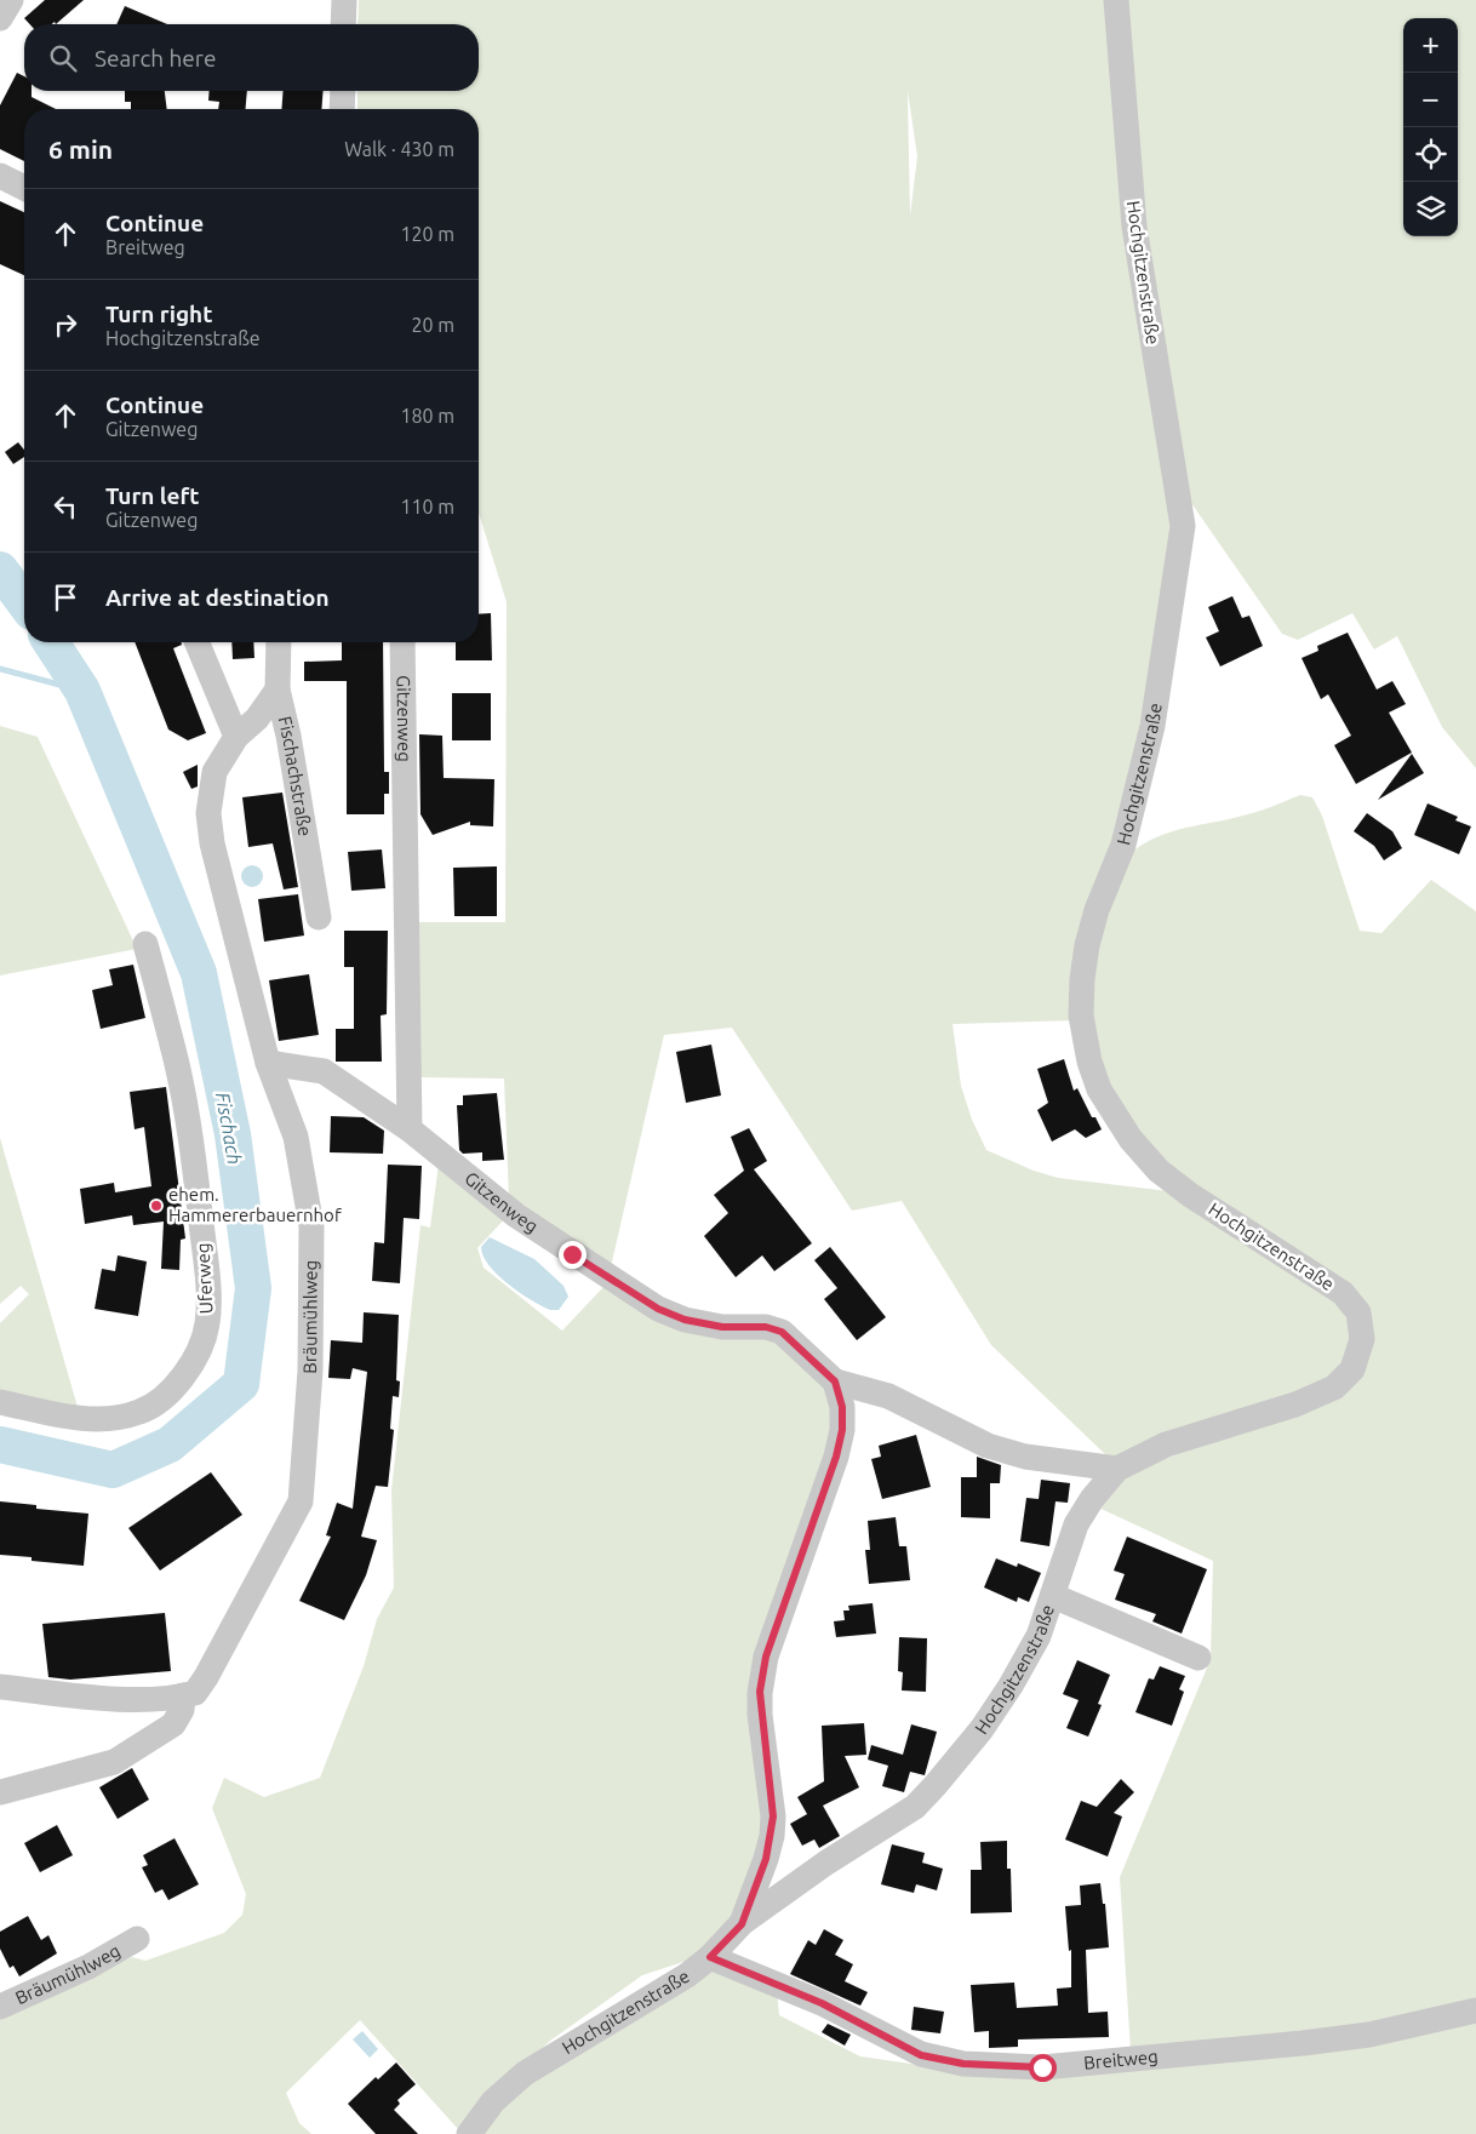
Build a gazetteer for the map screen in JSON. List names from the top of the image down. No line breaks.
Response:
{"streets":{"street":["Hochgitzenstraße","Gitzenweg","Fischachstraße","Uferweg","Bräumühlweg","Breitweg"]},"crossings":[["Hochgitzenstraße","Breitweg"],["Gitzenweg","Bräumühlweg"],["Fischachstraße","Bräumühlweg"]],"water":["Fischach"],"places":["ehem. Hammererbauernhof"],"page":{"map_buttons":["+","−"],"search":"Search here","heading":["6 min","Walk · 430 m"],"list":[["Continue","Breitweg","120 m"],["Turn right","Hochgitzenstraße","20 m"],["Continue","Gitzenweg","180 m"],["Turn left","Gitzenweg","110 m"],"Arrive at destination"]}}
